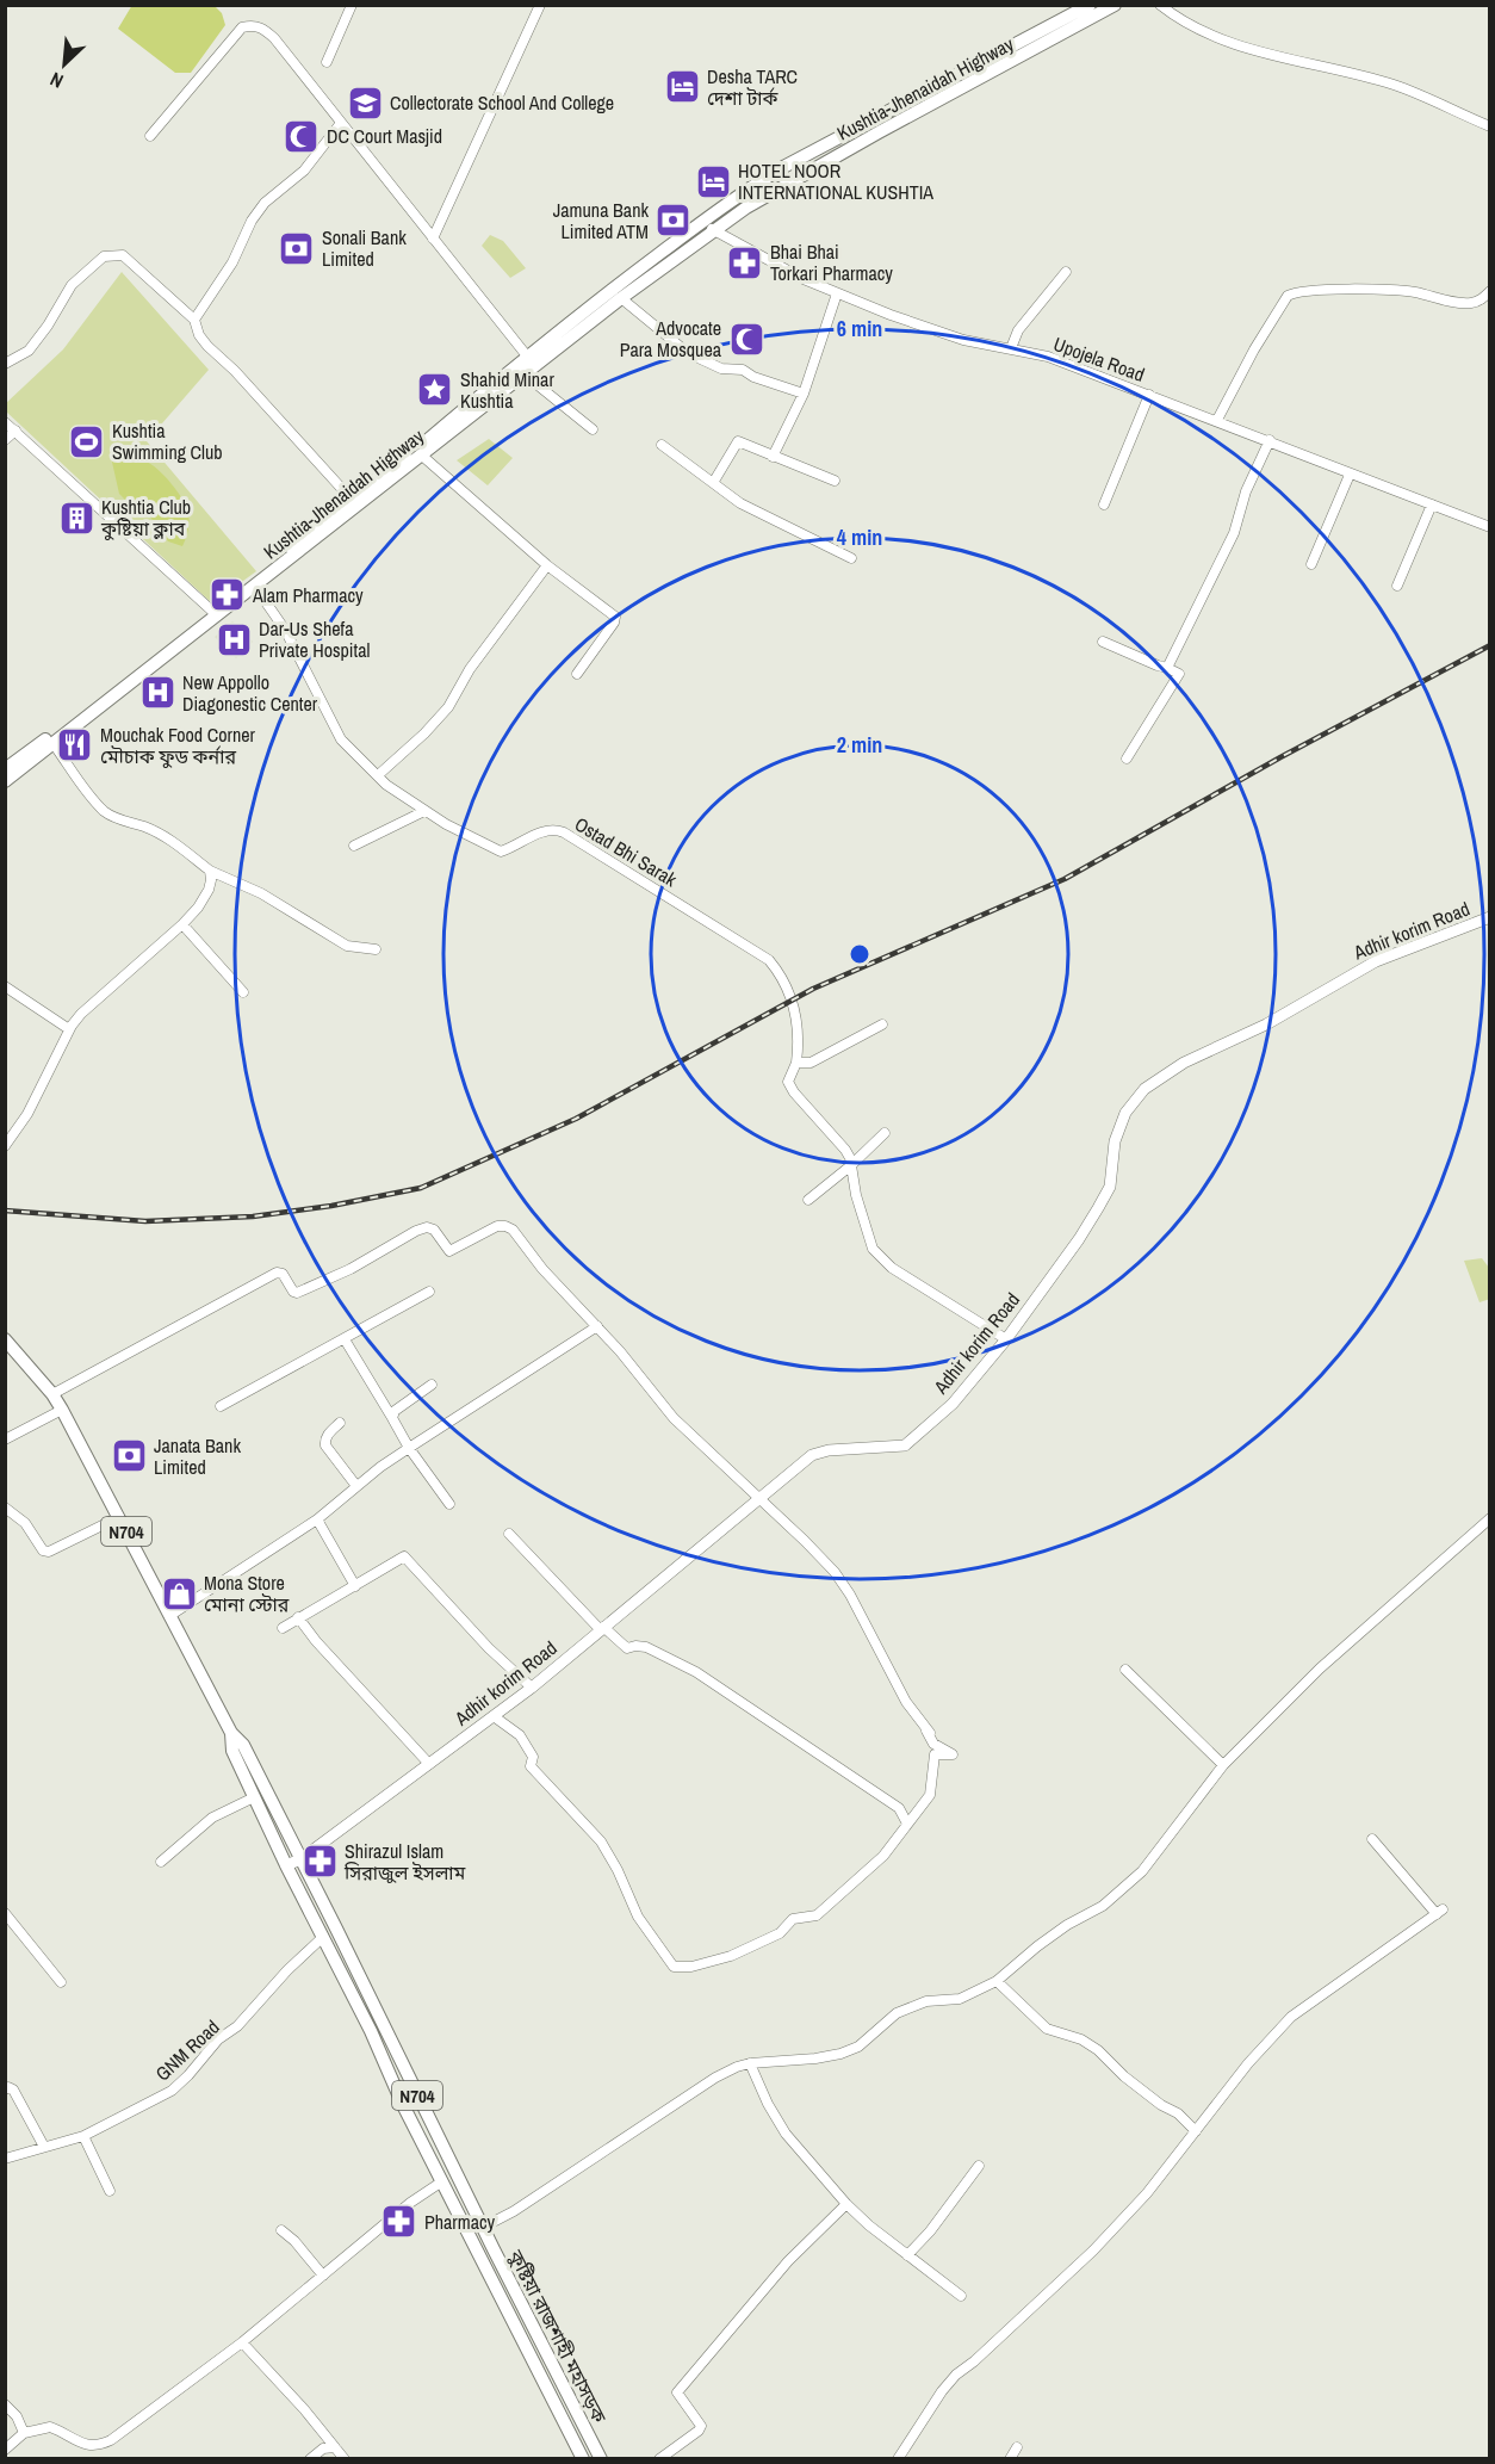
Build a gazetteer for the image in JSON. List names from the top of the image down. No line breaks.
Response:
{"streets":{"highway":["Kushtia-Jhenaidah Highway","N704","কুষ্টিয়া রাজশাহী মহাসড়ক"],"main road":["Adhir korim Road"],"street":["Upojela Road","Ostad Bhi Sarak","GNM Road"]},"crossings":[["Kushtia-Jhenaidah Highway","Upojela Road"],["Kushtia-Jhenaidah Highway","Ostad Bhi Sarak"],["Adhir korim Road","কুষ্টিয়া রাজশাহী মহাসড়ক"],["GNM Road","কুষ্টিয়া রাজশাহী মহাসড়ক"]],"places":{"hotel":["Desha TARC দেশা টার্ক","HOTEL NOOR INTERNATIONAL KUSHTIA"],"school or university":["Collectorate School And College"],"mosque":["DC Court Masjid","Advocate Para Mosquea"],"bank":["Jamuna Bank Limited ATM","Sonali Bank Limited","Janata Bank Limited"],"pharmacy":["Bhai Bhai Torkari Pharmacy","Alam Pharmacy","Shirazul Islam সিরাজুল ইসলাম","Pharmacy"],"place":["Shahid Minar Kushtia"],"sports":["Kushtia Swimming Club"],"building":["Kushtia Club কুষ্টিয়া ক্লাব"],"hospital":["Dar-Us Shefa Private Hospital","New Appollo Diagonestic Center"],"restaurant":["Mouchak Food Corner মৌচাক ফুড কর্নার"],"shop":["Mona Store মোনা স্টোর"]},"north":"bottom left","rings":["6 min","4 min","2 min"]}
